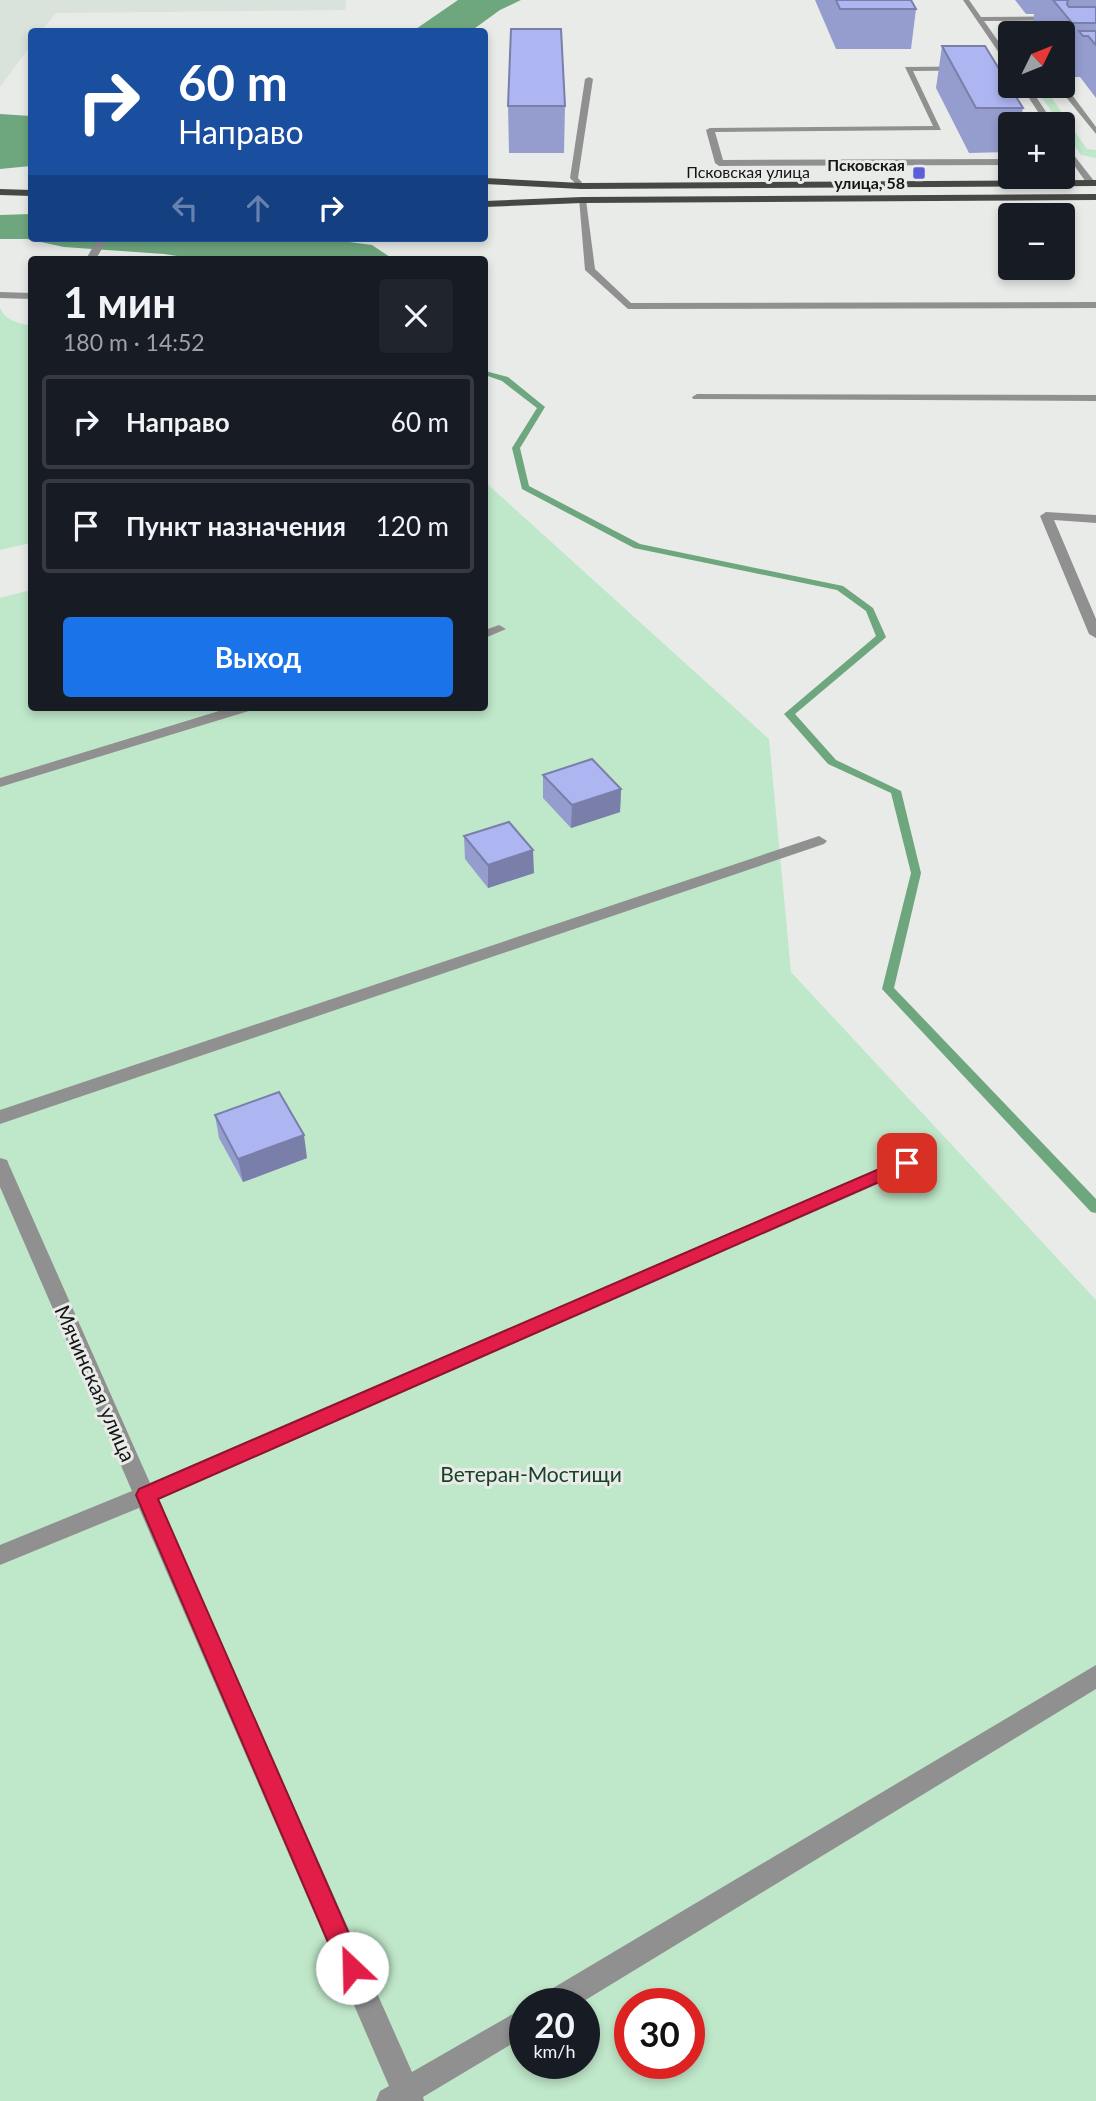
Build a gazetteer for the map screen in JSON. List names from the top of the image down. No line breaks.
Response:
{"streets":{"main road":["Псковская улица"],"street":["Мячинская улица"]},"parks":["Ветеран-Мостищи"],"places":{"transit":["Псковская улица, 58"]},"north":"top right","page":{"map_buttons":["+","−"],"turn":["60 m","Направо"],"heading":["1 мин","180 m · 14:52"],"list":[{"name":"Направо","value":"60 m"},{"name":"Пункт назначения","value":"120 m"}],"buttons":"Выход","speed":"20 km/h","limit":"30"}}
